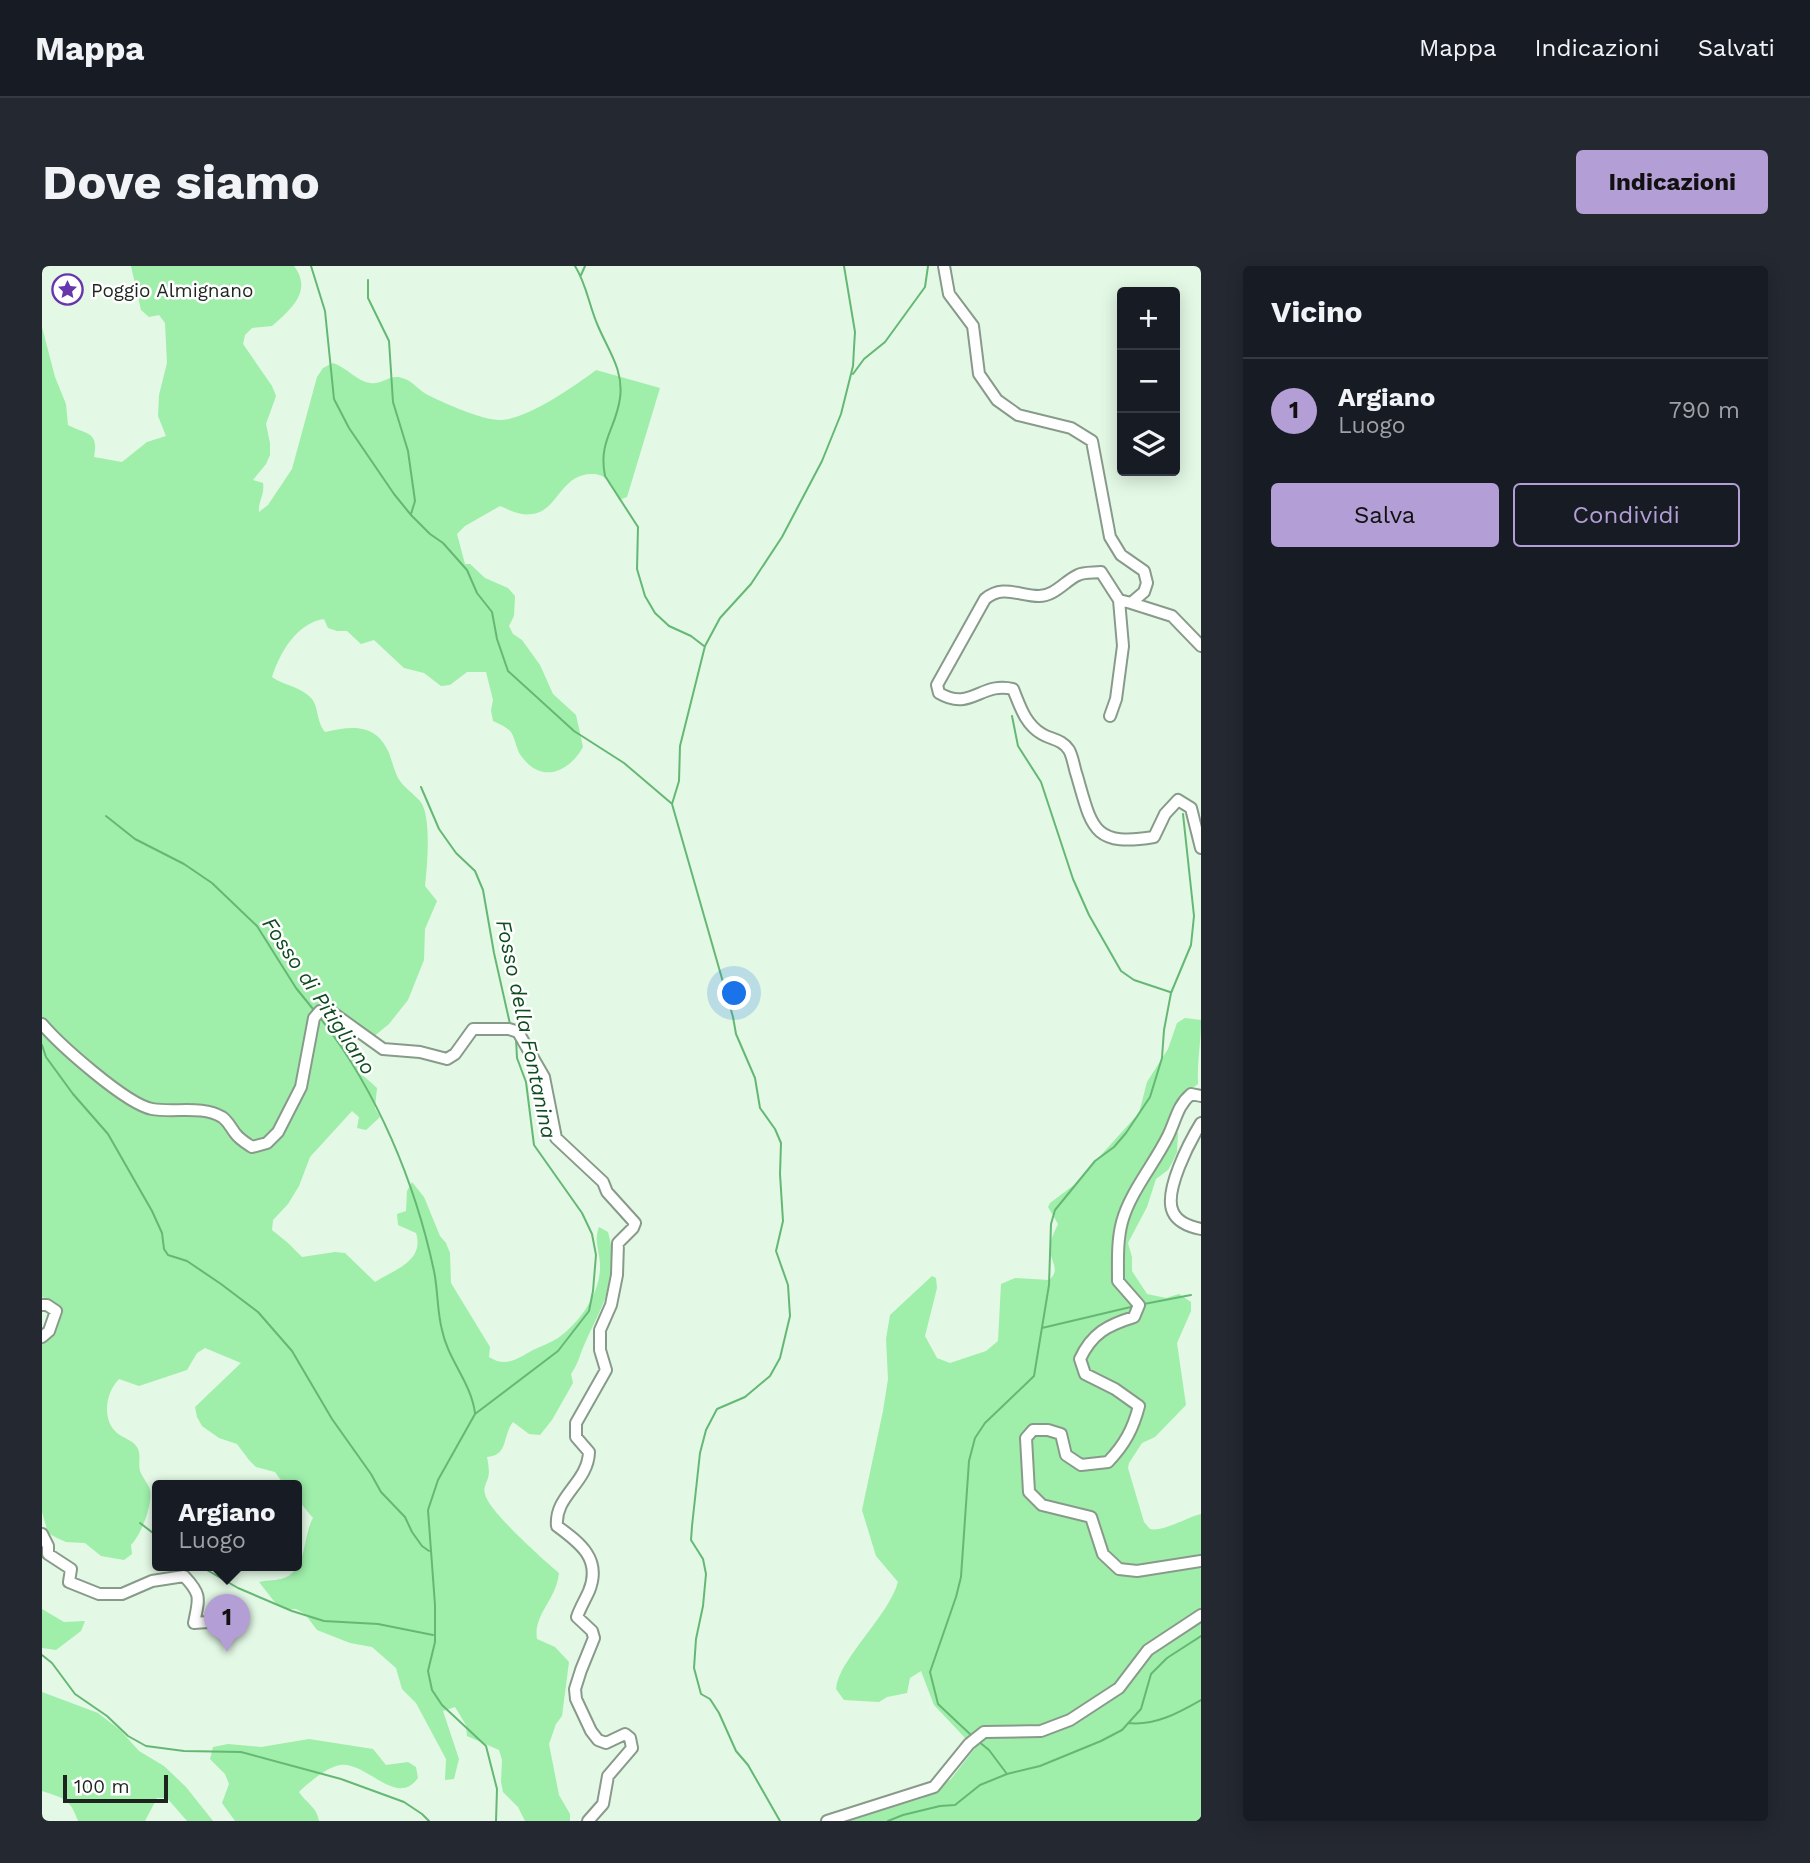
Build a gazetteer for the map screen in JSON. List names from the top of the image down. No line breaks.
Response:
{"water":["Fosso di Pitigliano","Fosso della Fontanina"],"places":{"place":["Poggio Almignano"]},"scale_bar":"100 m","page":{"header":"Mappa","nav":["Mappa","Indicazioni","Salvati"],"buttons":["Indicazioni",["Salva","Condividi"]],"title":"Dove siamo","heading":"Vicino","map_buttons":["+","−"],"list":[{"mark":"1","name":"Argiano","note":"Luogo","value":"790 m"}],"popup":["Argiano","Luogo"],"pins":"1","scale":"100 m"}}
